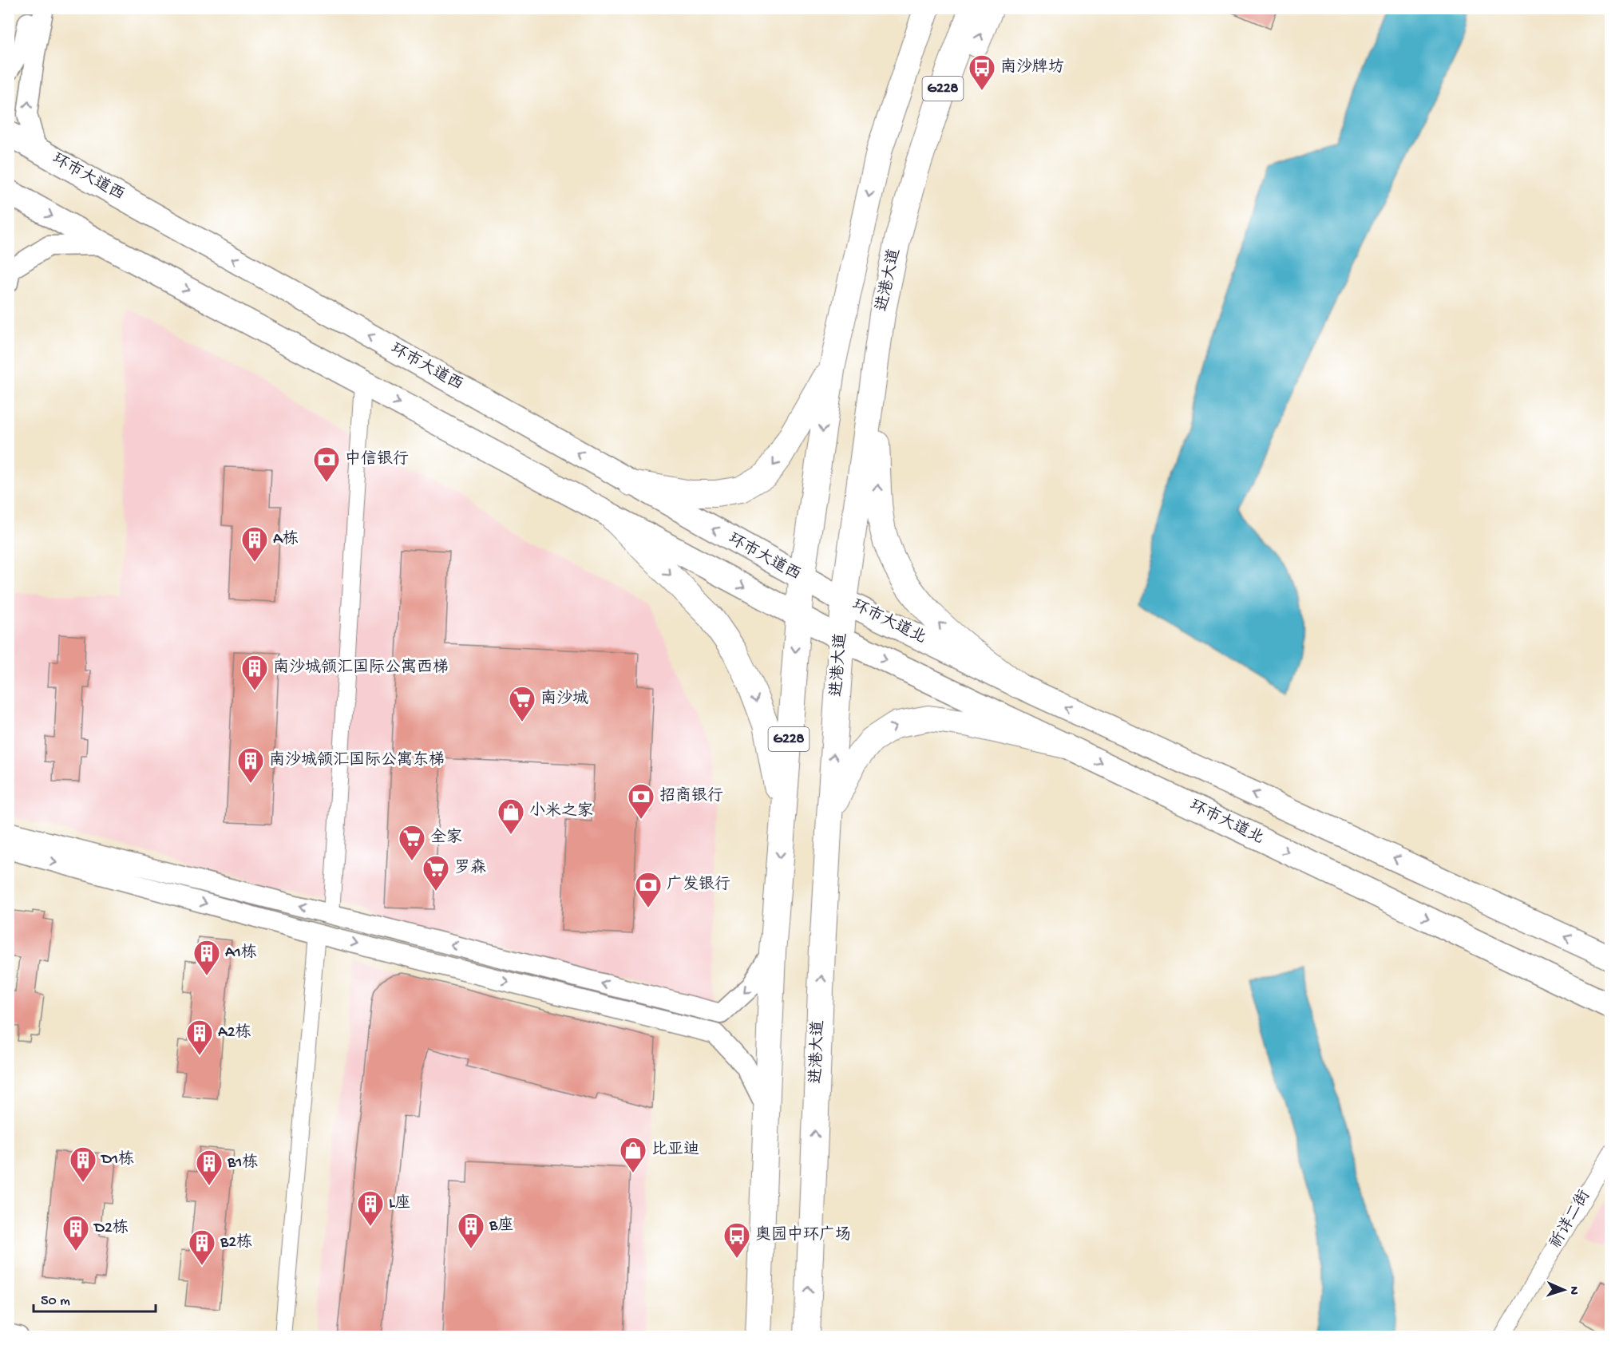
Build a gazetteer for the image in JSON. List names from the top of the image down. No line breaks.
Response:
{"streets":{"highway":["G228","进港大道"],"main road":["环市大道西","环市大道北"],"street":["祈详二街"]},"crossings":[["G228","环市大道西"],["环市大道西","进港大道"],["环市大道西","环市大道北"],["进港大道","环市大道北"]],"places":{"bus stop":["南沙牌坊","奥园中环广场"],"bank":["中信银行","招商银行","广发银行"],"building":["A栋","南沙城领汇国际公寓西梯","南沙城领汇国际公寓东梯","A1栋","A2栋","D1栋","B1栋","L座","B座","D2栋","B2栋"],"supermarket":["南沙城","全家","罗森"],"shop":["小米之家","比亚迪"]},"scale_bar":"50 m","north":"right"}
